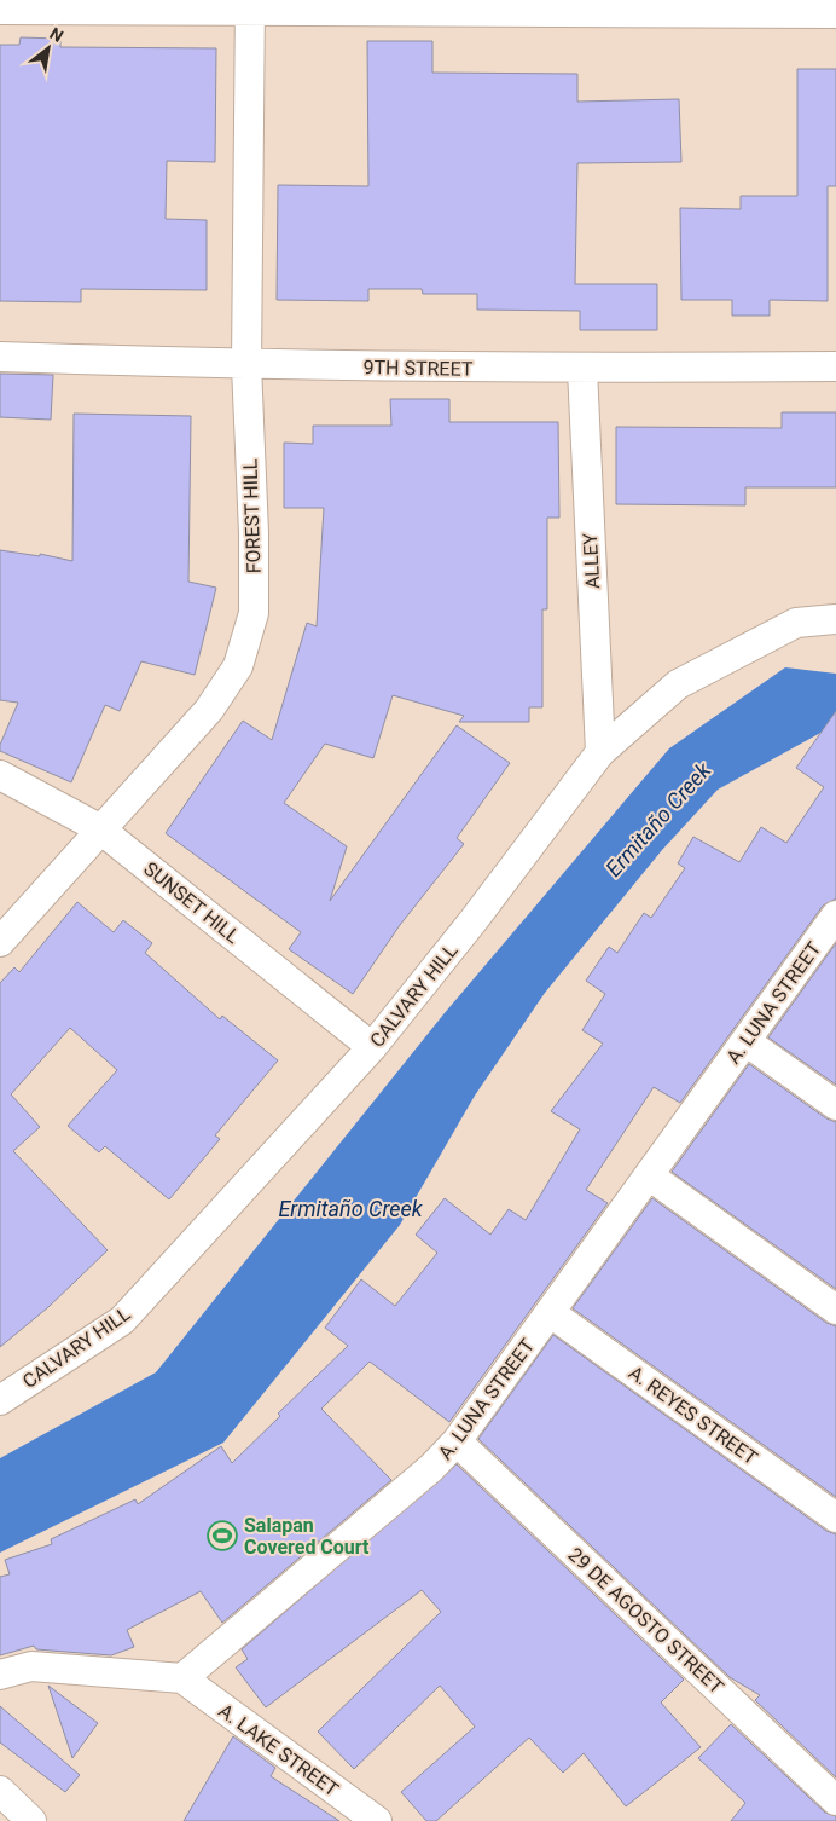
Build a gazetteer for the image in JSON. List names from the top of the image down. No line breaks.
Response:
{"streets":{"street":["9TH STREET","FOREST HILL","ALLEY","SUNSET HILL","CALVARY HILL","A. LUNA STREET","A. REYES STREET","29 DE AGOSTO STREET","A. LAKE STREET"]},"crossings":[["9TH STREET","FOREST HILL"],["9TH STREET","ALLEY"],["FOREST HILL","SUNSET HILL"],["ALLEY","CALVARY HILL"],["SUNSET HILL","CALVARY HILL"],["A. LUNA STREET","A. REYES STREET"],["A. LUNA STREET","29 DE AGOSTO STREET"],["A. LUNA STREET","A. LAKE STREET"]],"water":["Ermitaño Creek"],"places":{"sports":["Salapan Covered Court"]},"north":"top right"}
